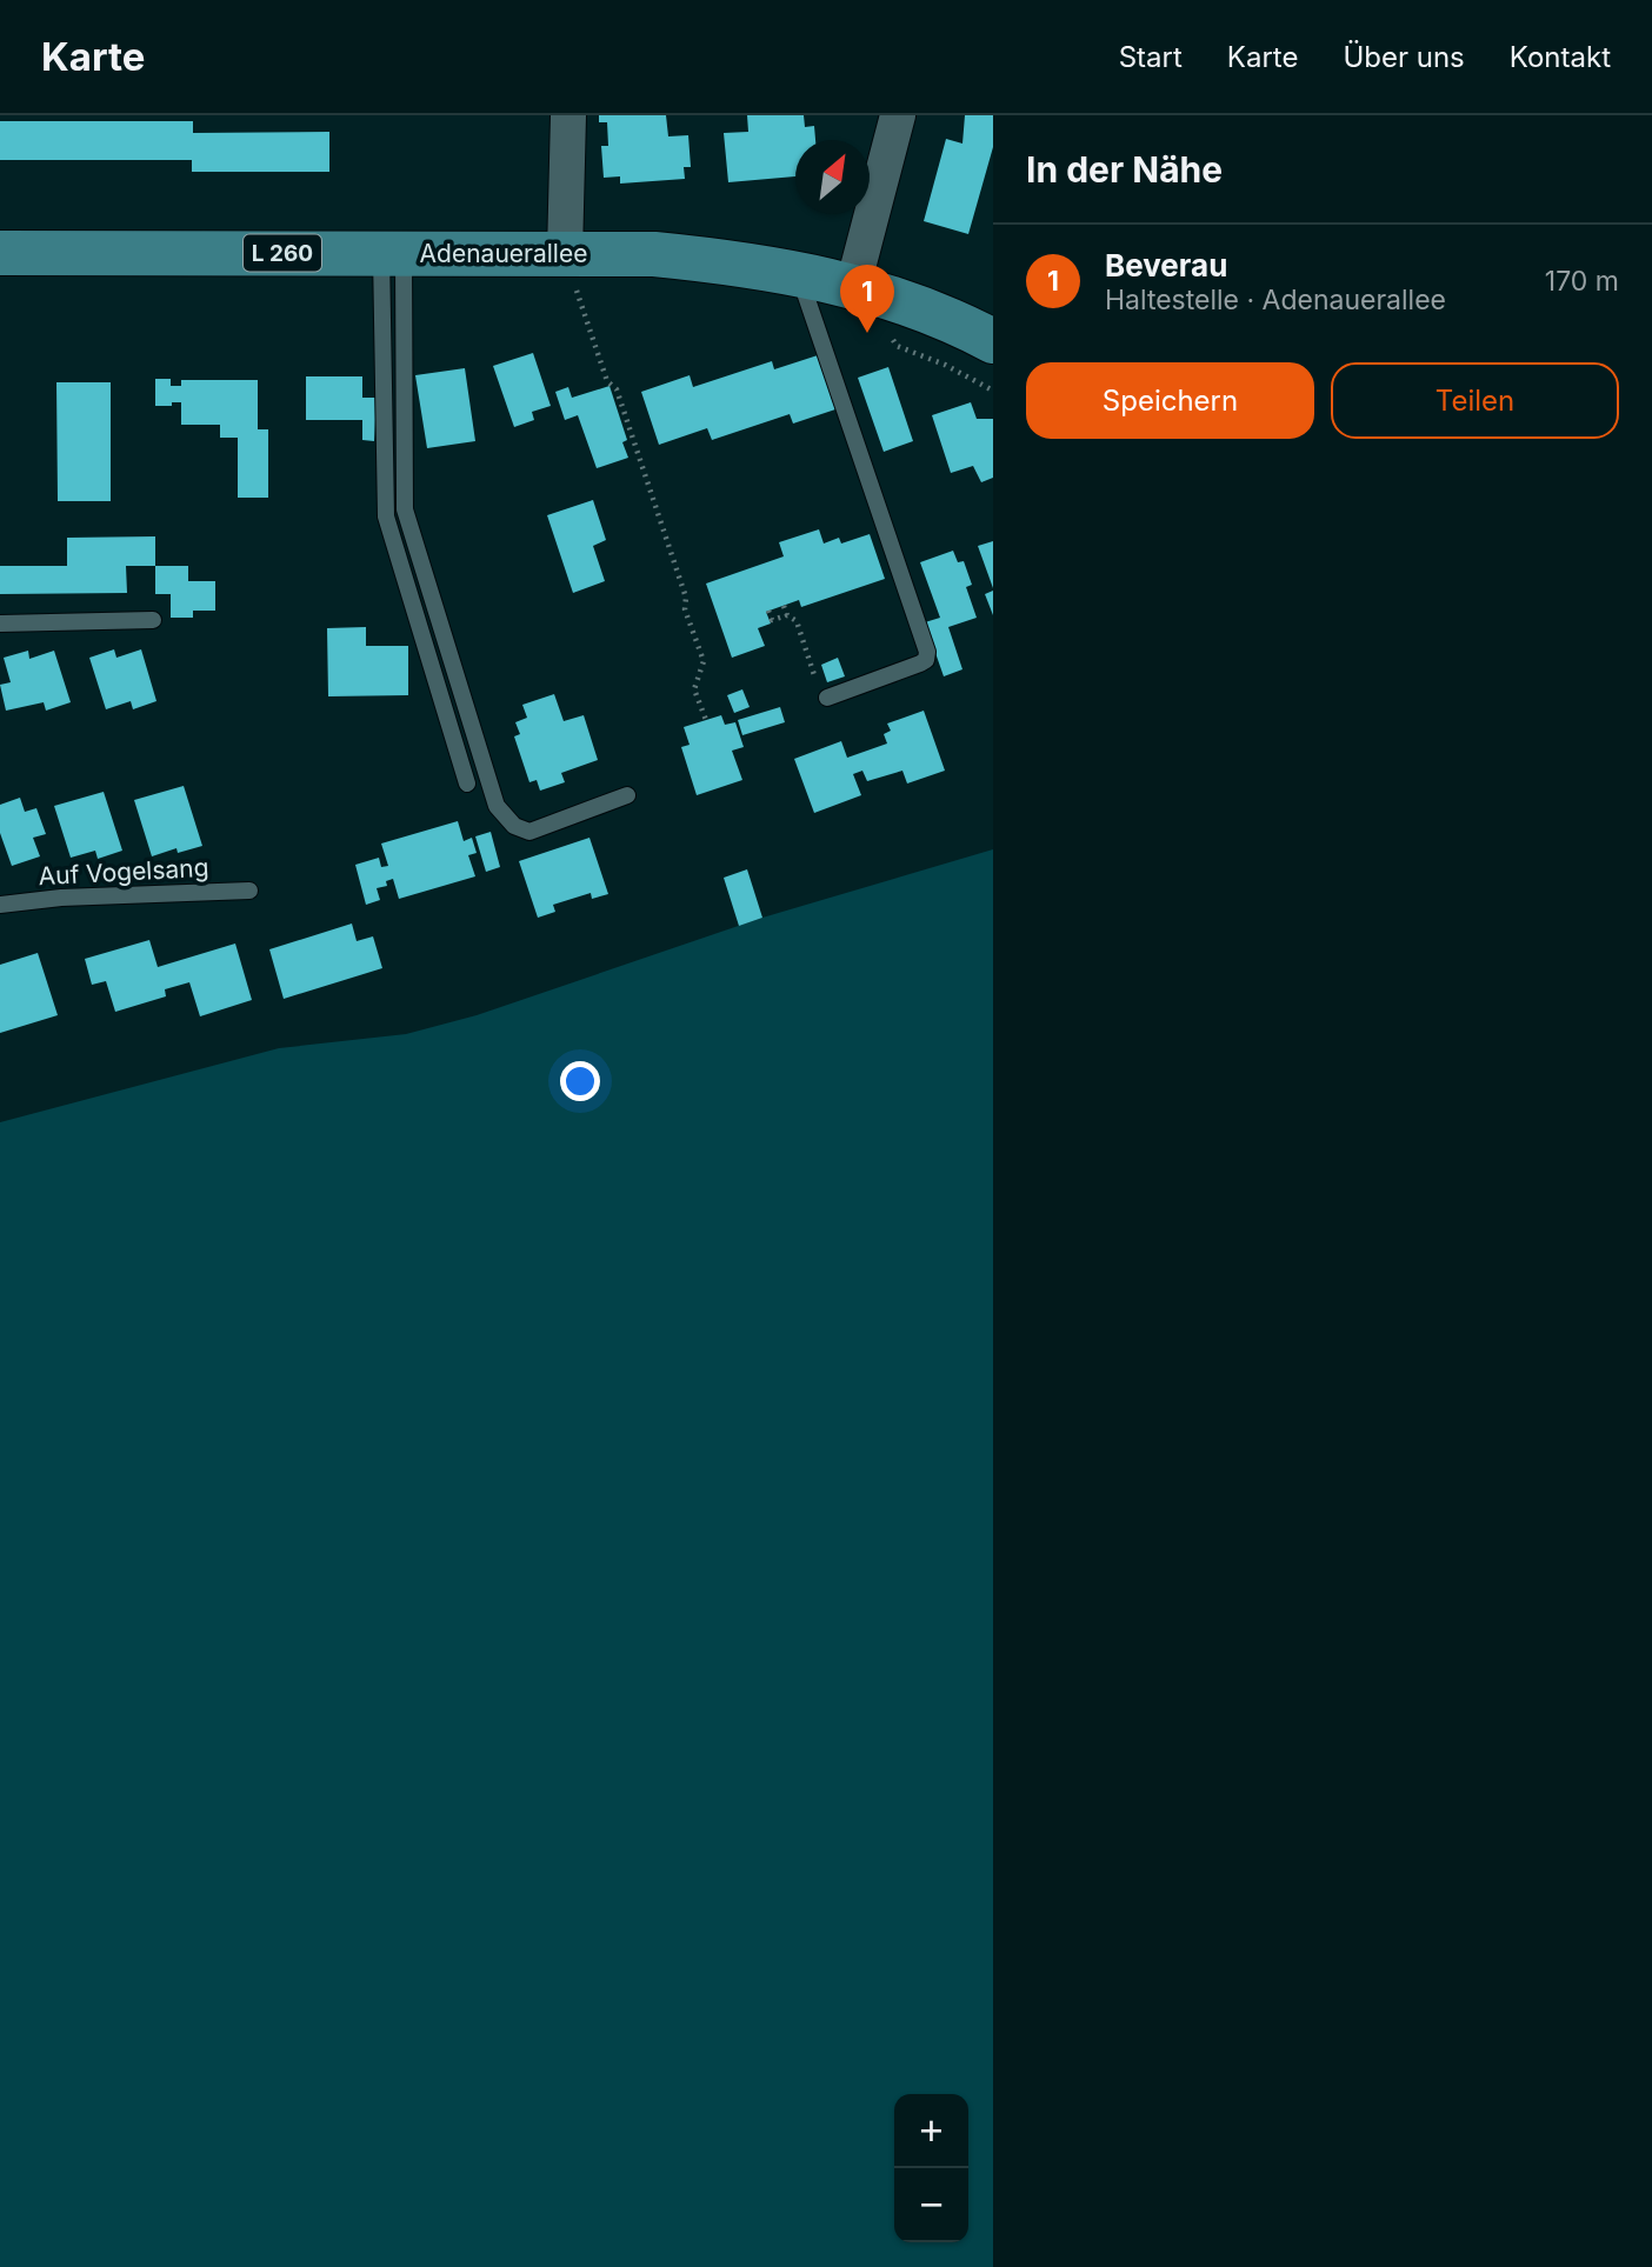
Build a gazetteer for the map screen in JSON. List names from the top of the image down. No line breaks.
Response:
{"streets":{"main road":["L 260","Adenauerallee"],"lane":["Auf Vogelsang"]},"north":"top right","page":{"header":"Karte","nav":["Start","Karte","Über uns","Kontakt"],"heading":"In der Nähe","list":[{"mark":"1","name":"Beverau","note":"Haltestelle · Adenauerallee","value":"170 m"}],"pins":"1","buttons":["Speichern","Teilen"],"map_buttons":["+","−"]}}
